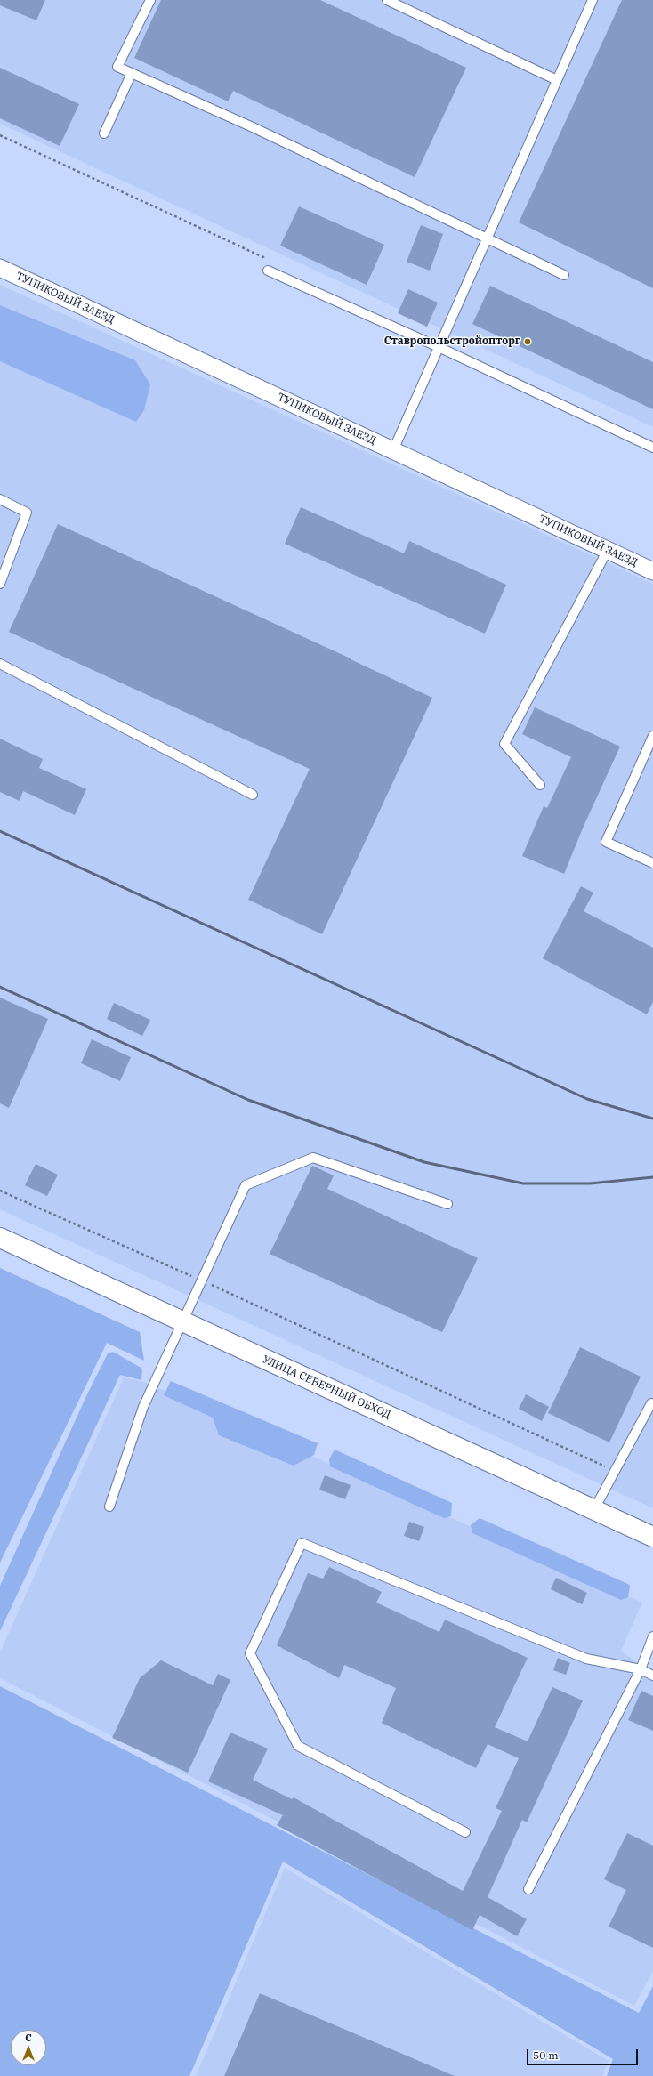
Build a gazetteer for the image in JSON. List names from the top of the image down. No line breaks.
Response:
{"streets":{"highway":["УЛИЦА СЕВЕРНЫЙ ОБХОД"],"street":["ТУПИКОВЫЙ ЗАЕЗД"]},"places":["Ставропольстройопторг"],"scale_bar":"50 m","north":"top"}
